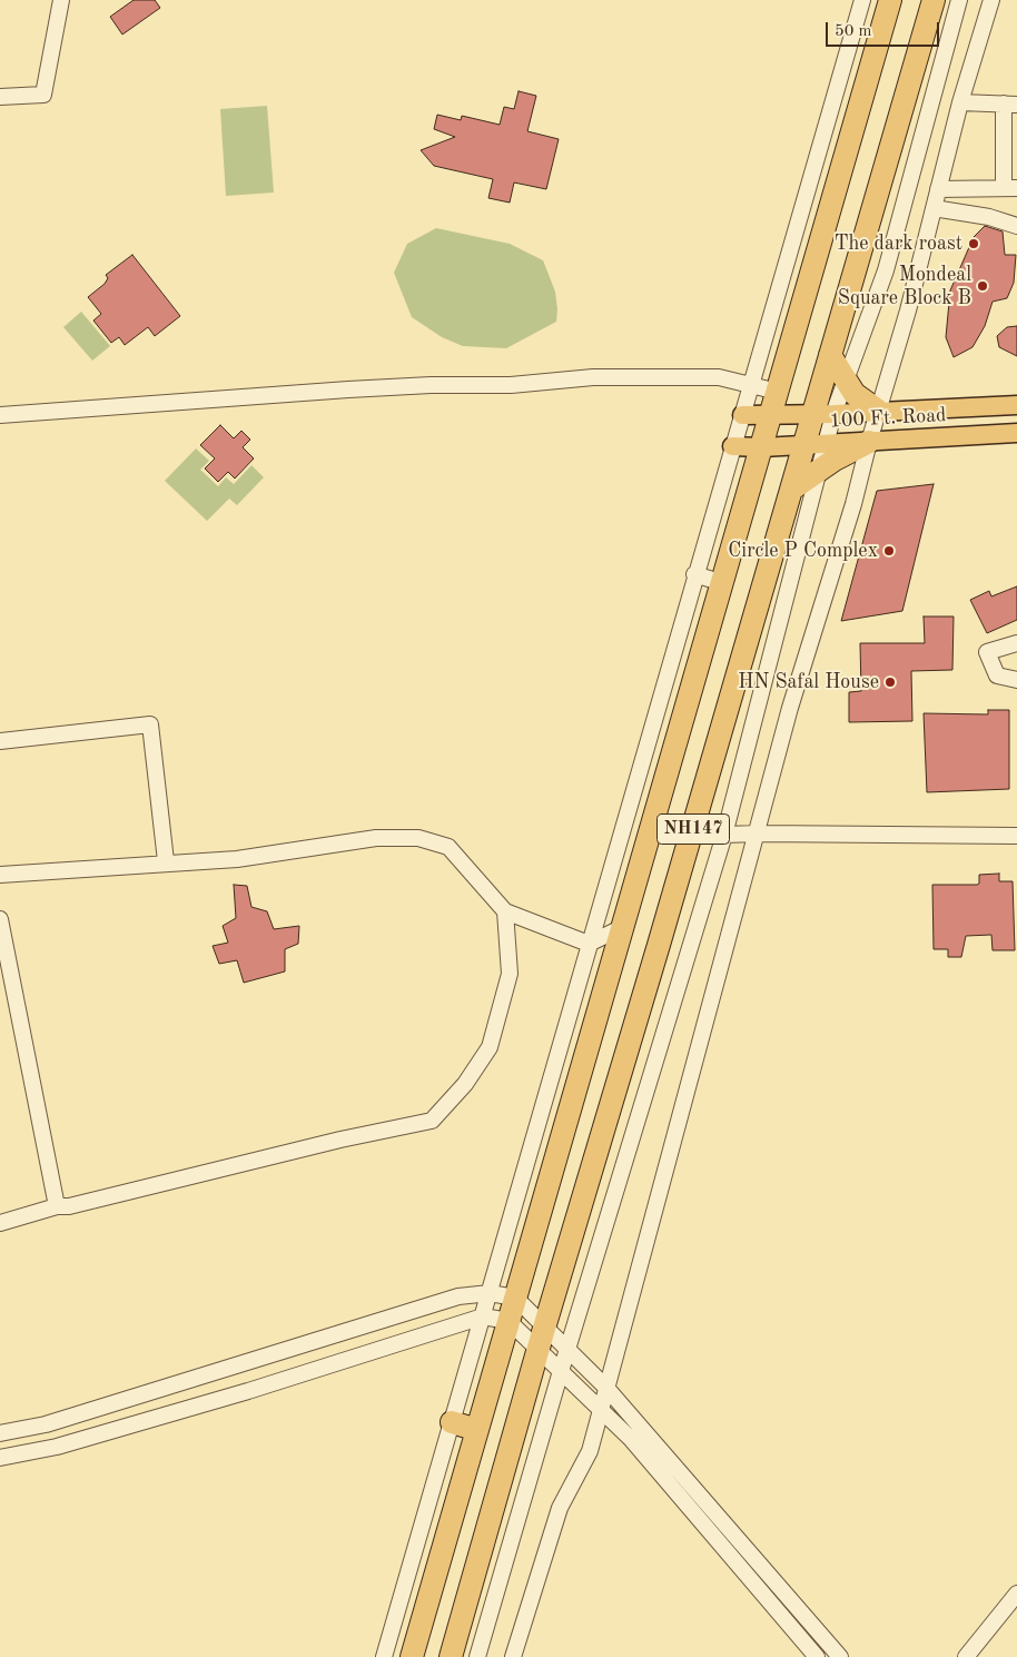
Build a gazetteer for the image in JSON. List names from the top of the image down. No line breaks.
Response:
{"streets":{"highway":["NH147"],"main road":["100 Ft. Road"]},"crossings":[["100 Ft. Road","NH147"]],"places":["The dark roast","Mondeal Square Block B","Circle P Complex","HN Safal House"],"scale_bar":"50 m"}
